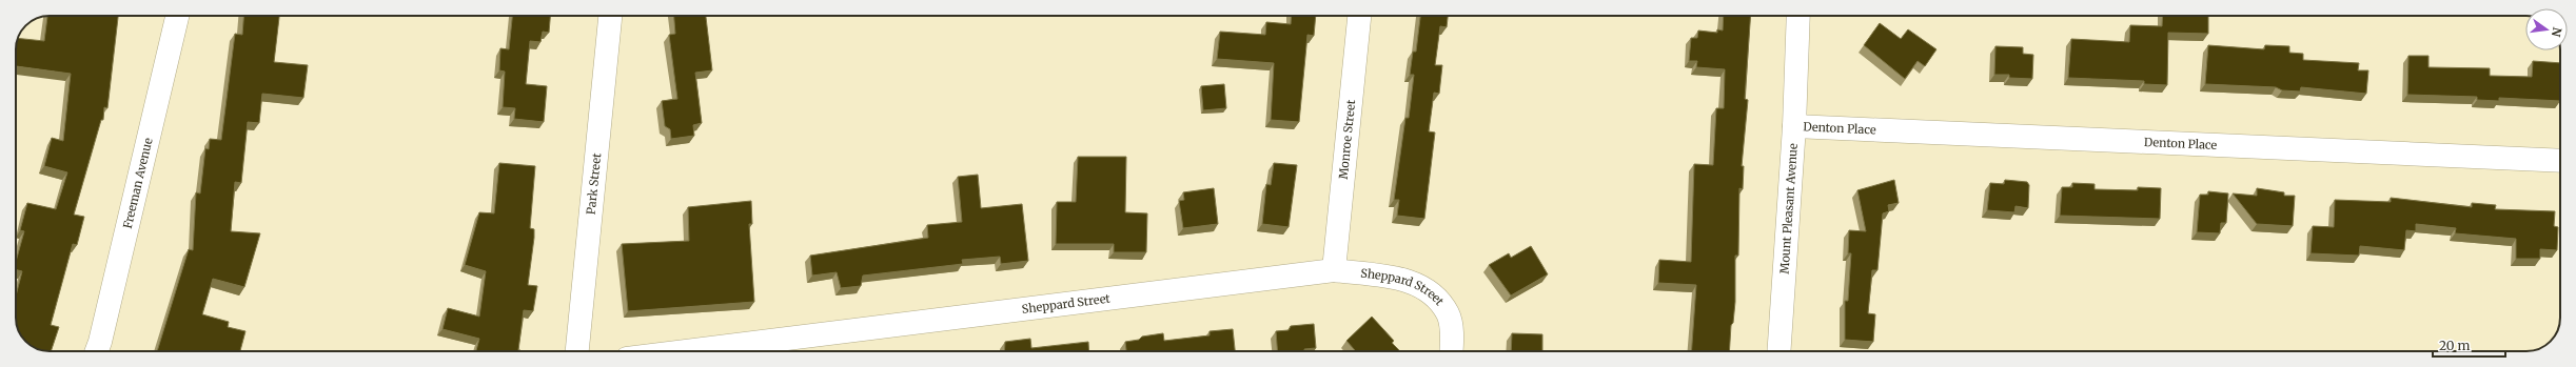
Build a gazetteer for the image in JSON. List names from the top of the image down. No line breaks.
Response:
{"streets":{"street":["Denton Place","Monroe Street","Park Street","Freeman Avenue","Mount Pleasant Avenue","Sheppard Street"]},"crossings":[["Denton Place","Mount Pleasant Avenue"],["Monroe Street","Sheppard Street"]],"scale_bar":"20 m","north":"right"}
